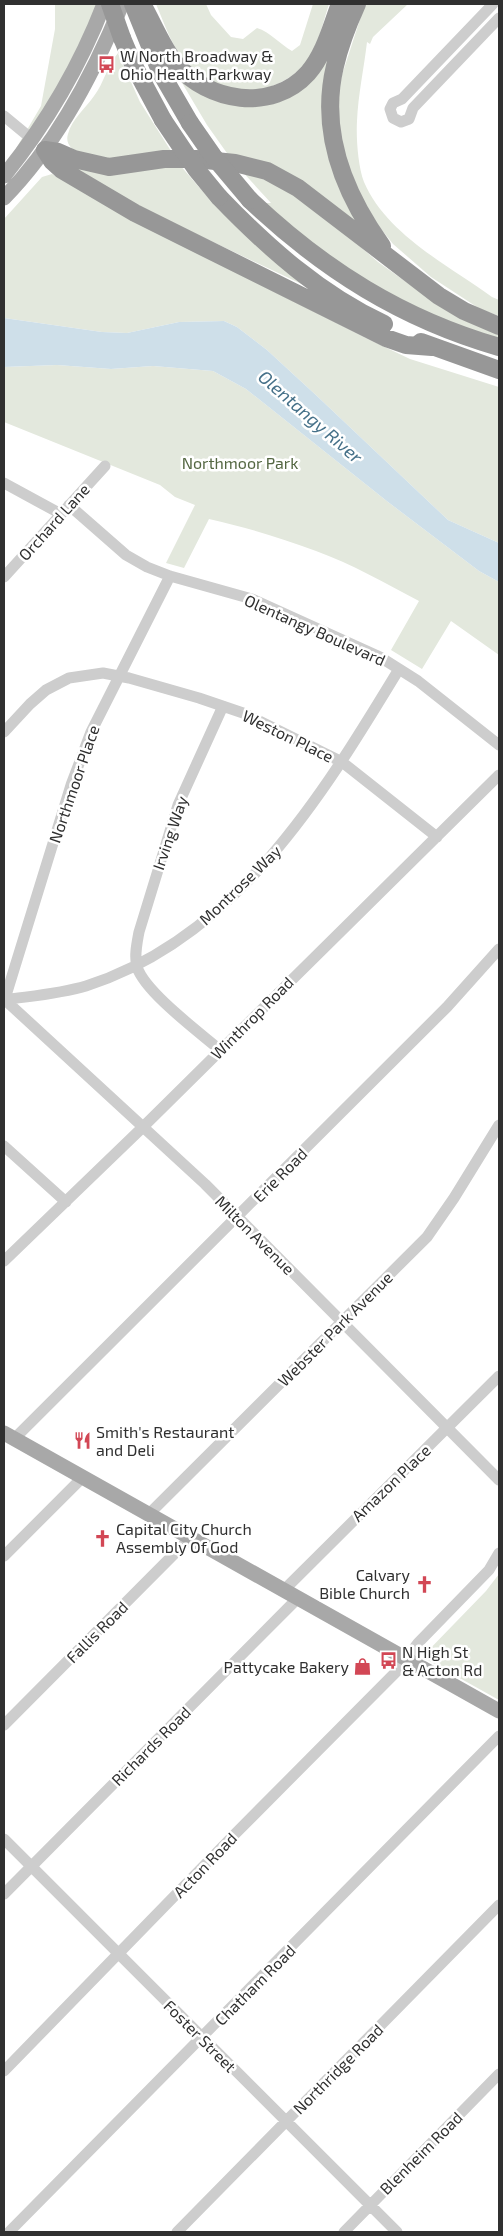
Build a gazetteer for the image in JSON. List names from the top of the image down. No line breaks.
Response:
{"streets":{"street":["Orchard Lane","Olentangy Boulevard","Weston Place","Northmoor Place","Irving Way","Montrose Way","Winthrop Road","Erie Road","Milton Avenue","Webster Park Avenue","Amazon Place","Fallis Road","Richards Road","Acton Road","Chatham Road","Foster Street","Northridge Road","Blenheim Road"]},"crossings":[["Orchard Lane","Olentangy Boulevard"],["Olentangy Boulevard","Northmoor Place"],["Olentangy Boulevard","Montrose Way"],["Weston Place","Northmoor Place"],["Weston Place","Irving Way"],["Weston Place","Montrose Way"],["Weston Place","Winthrop Road"],["Northmoor Place","Montrose Way"],["Northmoor Place","Milton Avenue"],["Irving Way","Montrose Way"],["Montrose Way","Milton Avenue"],["Winthrop Road","Milton Avenue"],["Erie Road","Milton Avenue"],["Milton Avenue","Webster Park Avenue"],["Milton Avenue","Amazon Place"],["Richards Road","Foster Street"],["Acton Road","Foster Street"],["Chatham Road","Foster Street"],["Foster Street","Northridge Road"],["Foster Street","Blenheim Road"]],"water":["Olentangy River"],"parks":["Northmoor Park"],"places":{"bus stop":["W North Broadway & Ohio Health Parkway","N High St & Acton Rd"],"restaurant":["Smith's Restaurant and Deli"],"church":["Capital City Church Assembly Of God","Calvary Bible Church"],"shop":["Pattycake Bakery"]}}
